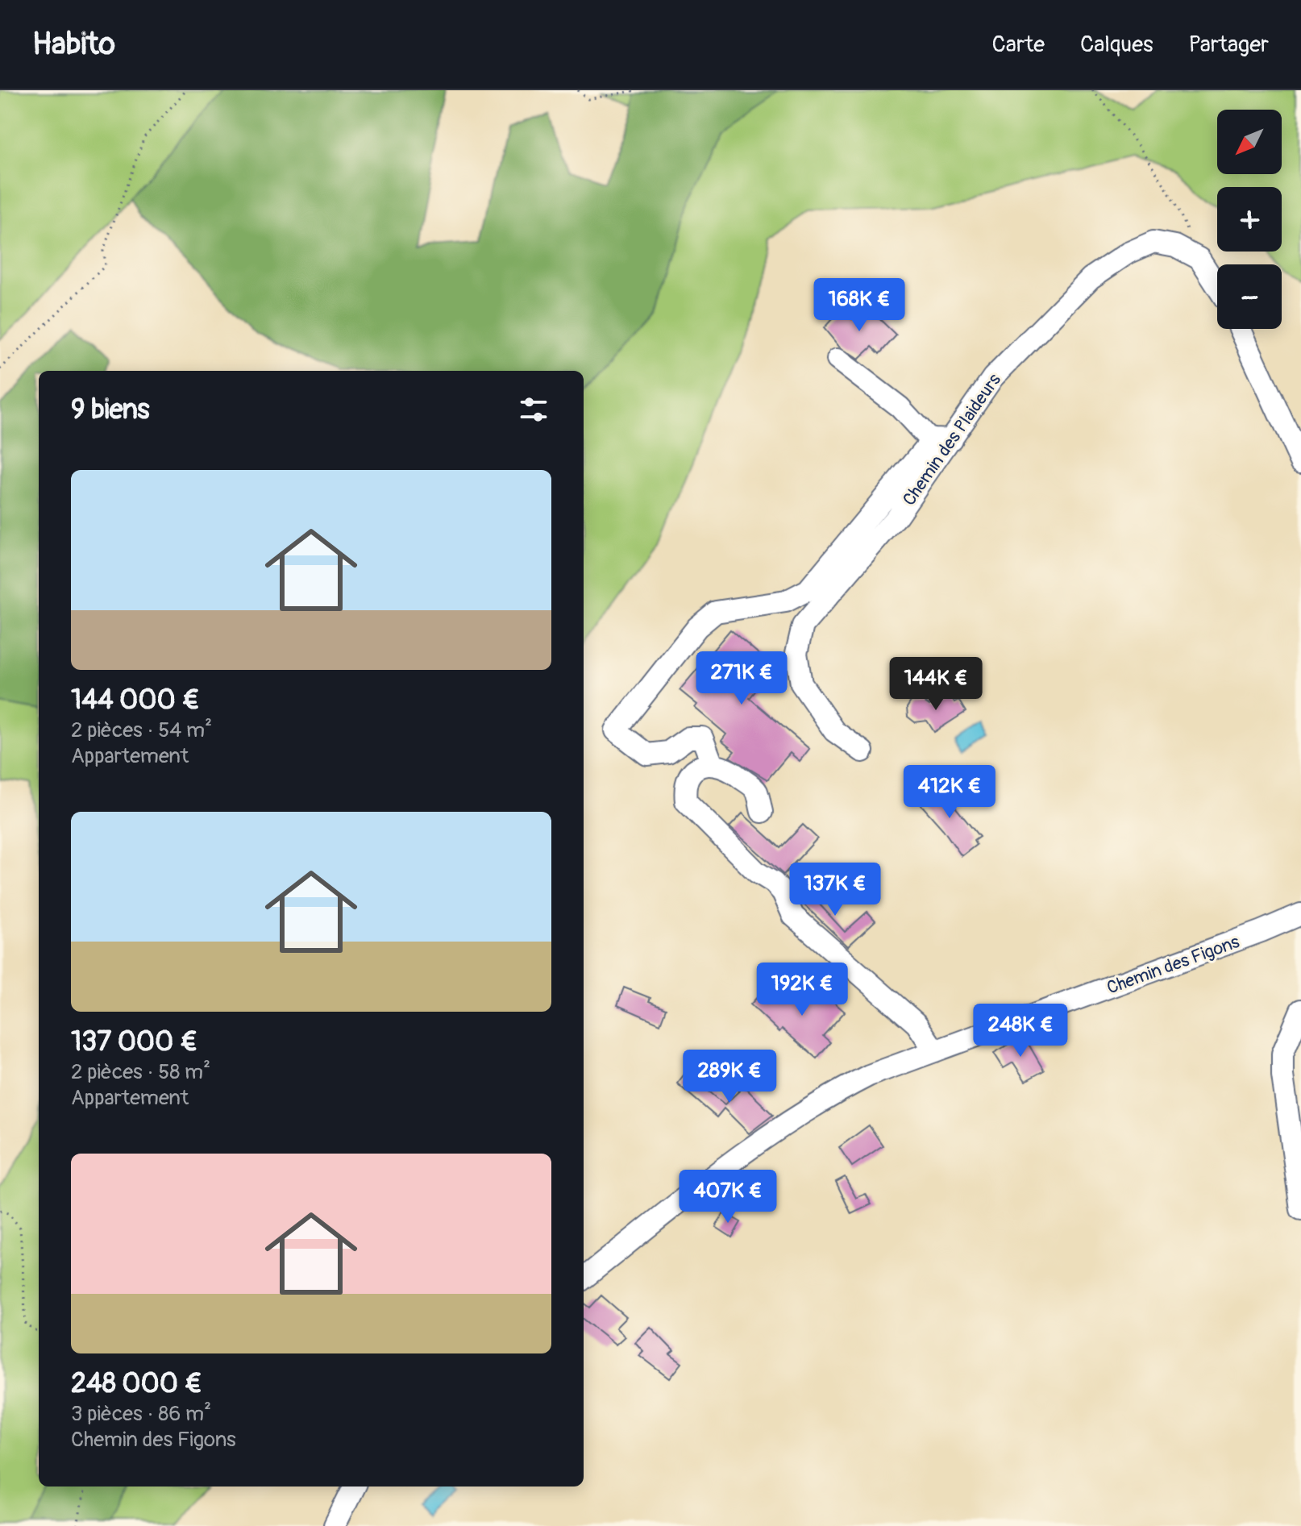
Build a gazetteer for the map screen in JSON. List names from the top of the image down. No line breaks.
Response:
{"streets":{"street":["Chemin des Plaideurs","Chemin des Figons"]},"north":"bottom left","page":{"header":"Habito","nav":["Carte","Calques","Partager"],"map_buttons":["+","−"],"price":["168K €","271K €","144K €","412K €","137K €","192K €","248K €","289K €","407K €"],"heading":"9 biens","list":[{"name":"144 000 €","note":"2 pièces · 54 m² · Appartement"},{"name":"137 000 €","note":"2 pièces · 58 m² · Appartement"},{"name":"248 000 €","note":"3 pièces · 86 m² · Chemin des Figons"}]}}
